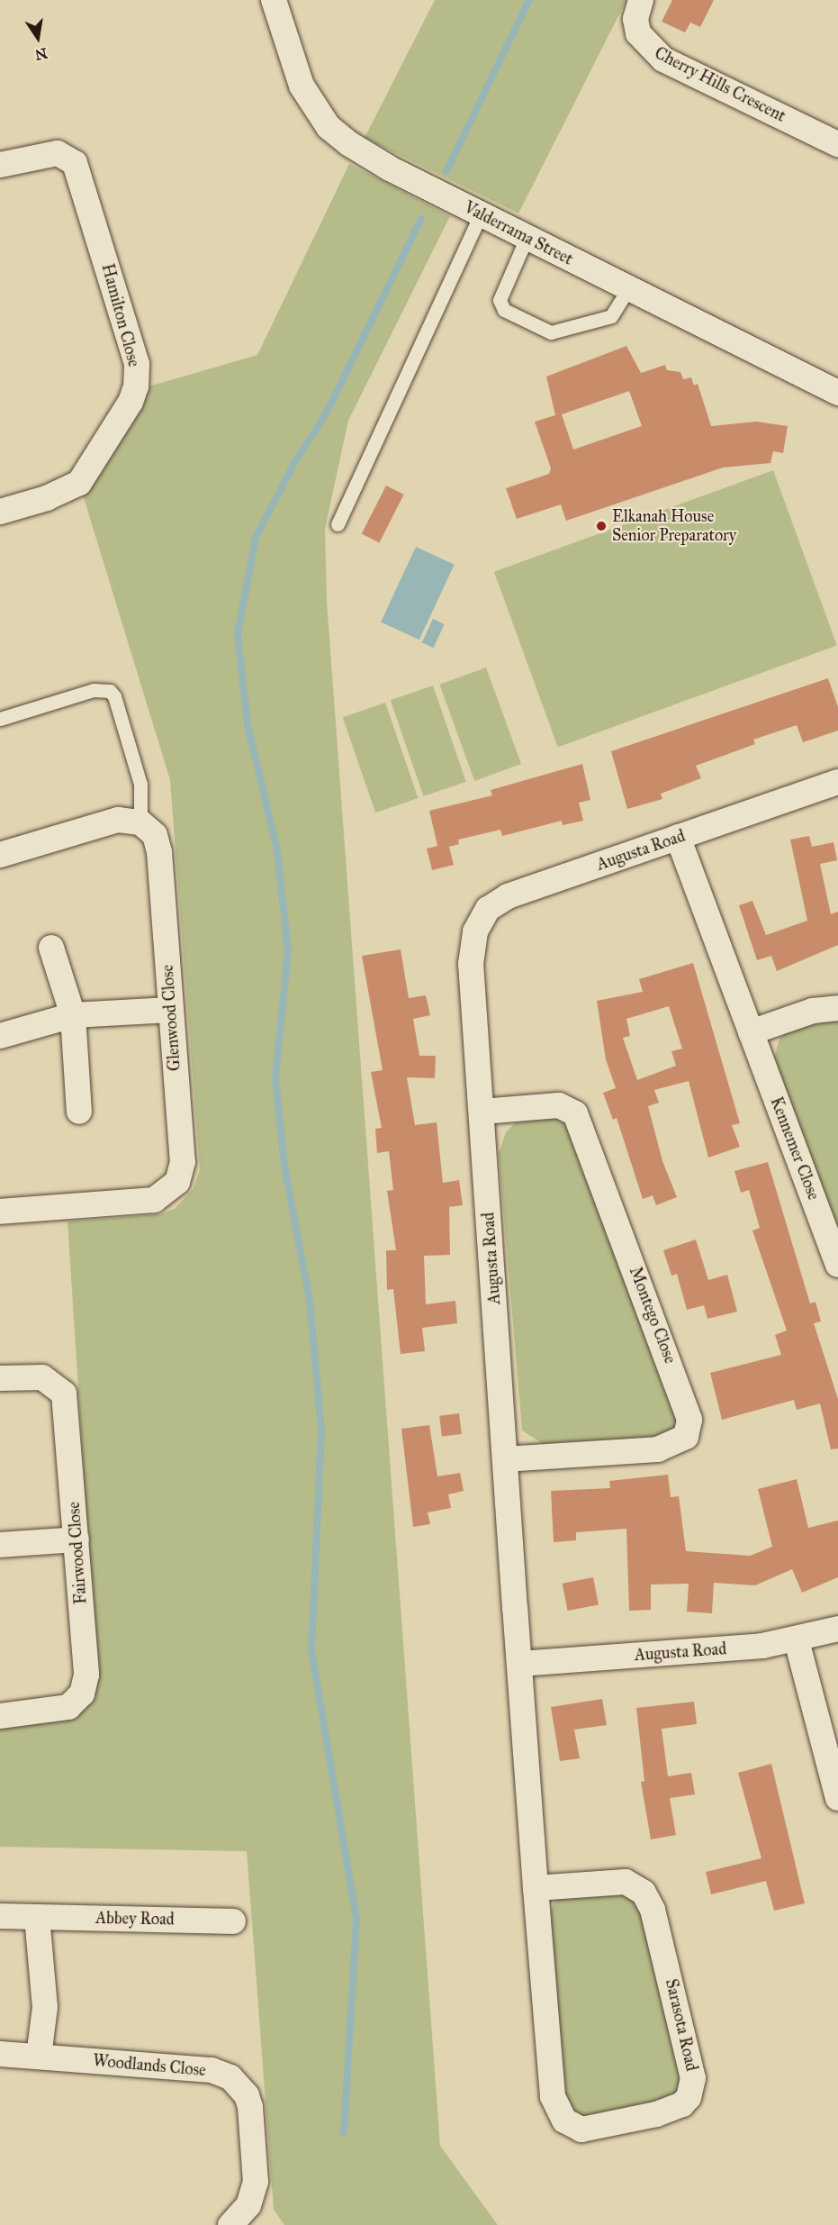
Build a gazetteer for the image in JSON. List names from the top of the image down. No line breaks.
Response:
{"streets":{"street":["Cherry Hills Crescent","Valderrama Street","Hamilton Close","Augusta Road","Glenwood Close","Kennemer Close","Montego Close","Fairwood Close","Abbey Road","Sarasota Road","Woodlands Close"]},"crossings":[["Augusta Road","Kennemer Close"],["Augusta Road","Montego Close"],["Augusta Road","Sarasota Road"]],"places":["Elkanah House Senior Preparatory"],"north":"bottom"}
